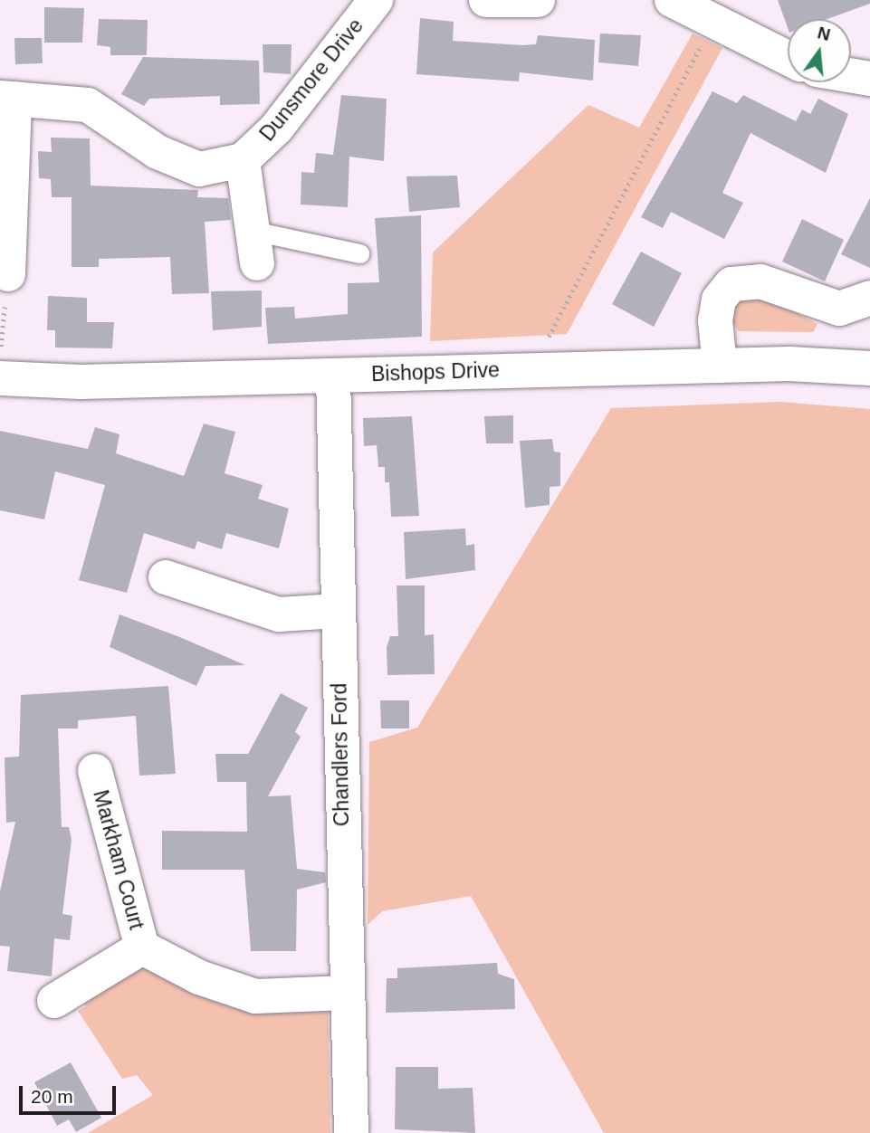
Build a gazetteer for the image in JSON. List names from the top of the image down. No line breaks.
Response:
{"streets":{"street":["Dunsmore Drive","Bishops Drive","Chandlers Ford","Markham Court"]},"crossings":[["Bishops Drive","Chandlers Ford"],["Chandlers Ford","Markham Court"]],"scale_bar":"20 m","north":"top"}
